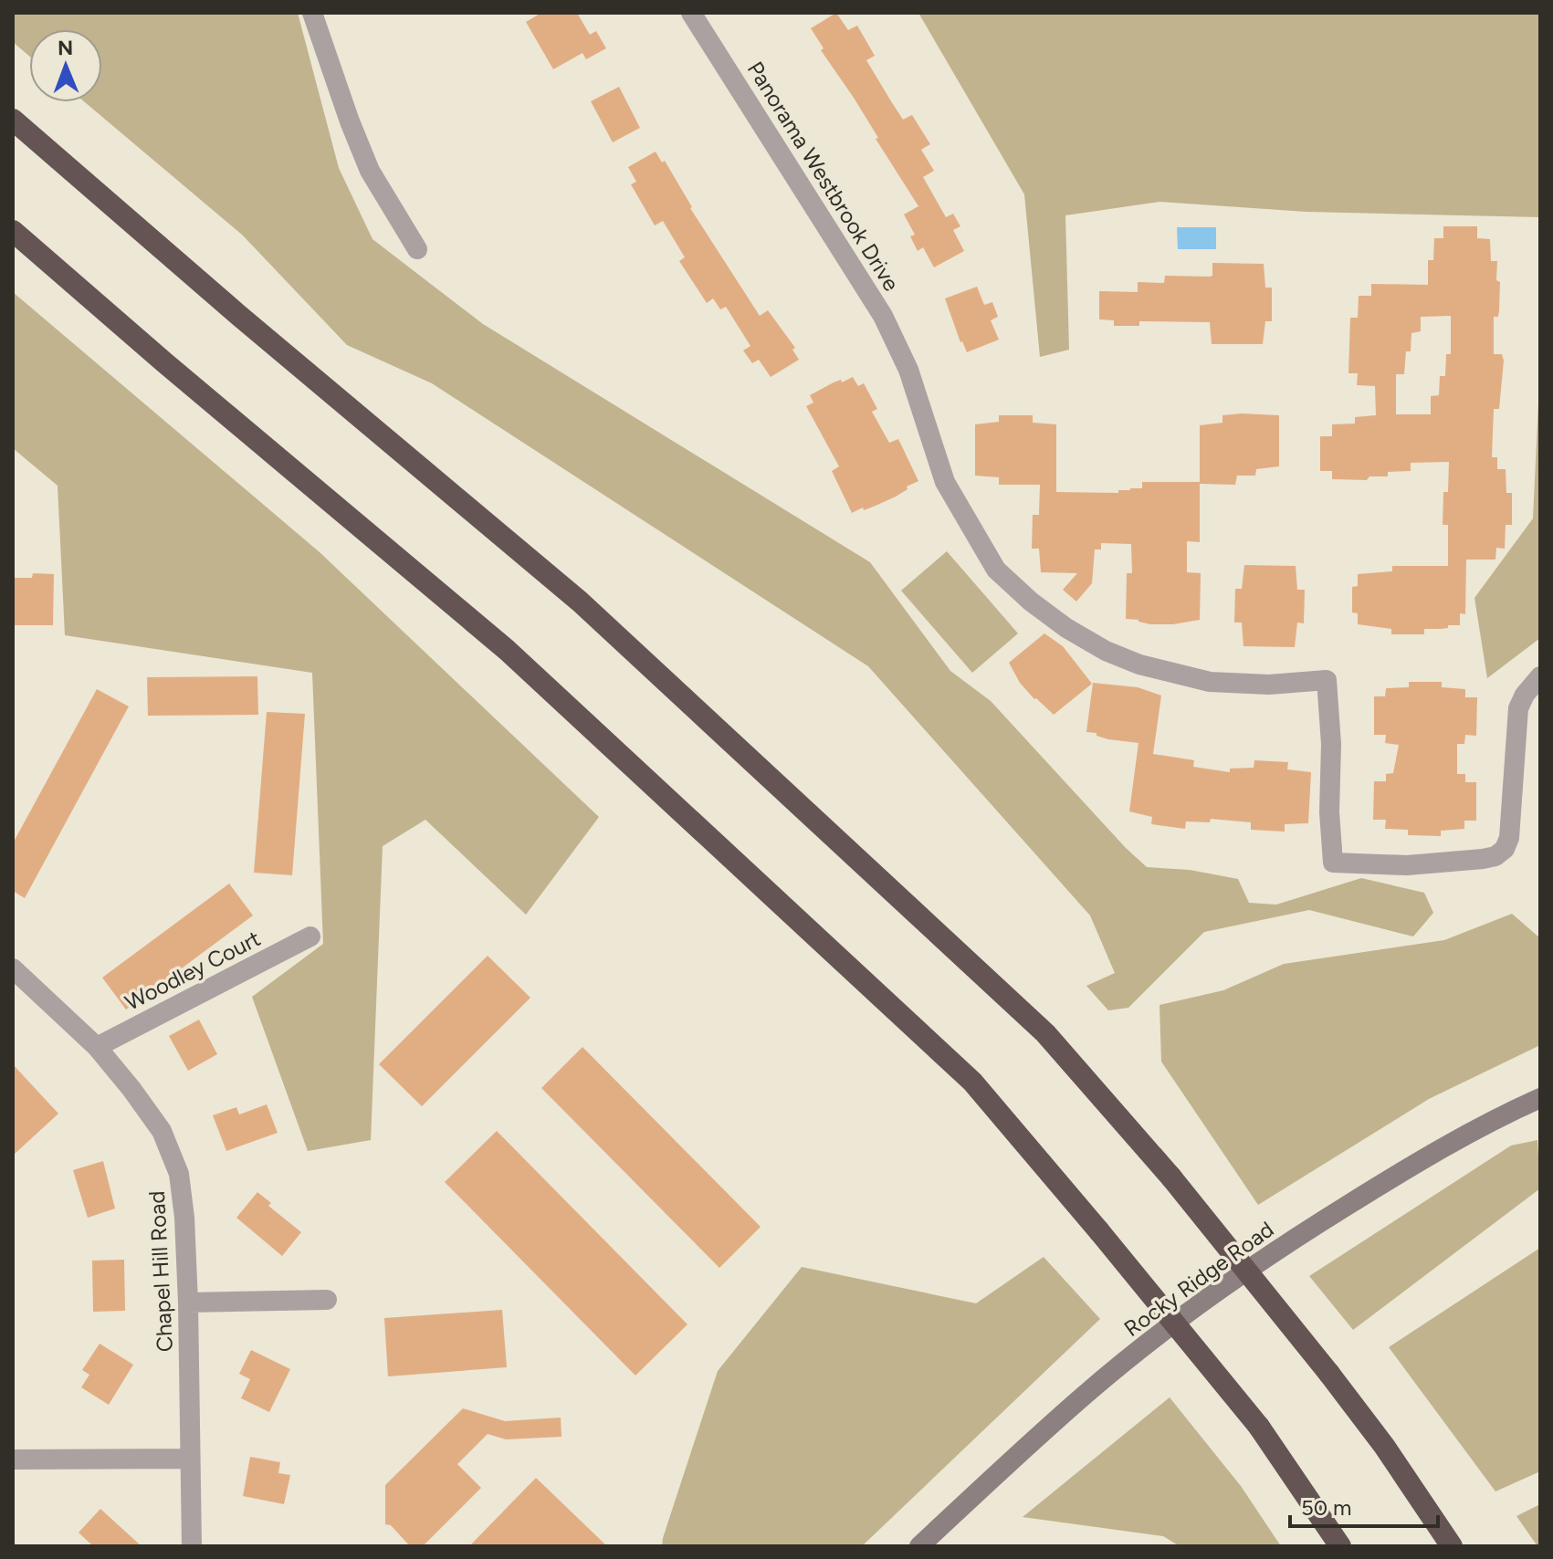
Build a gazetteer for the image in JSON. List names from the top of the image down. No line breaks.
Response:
{"streets":{"main road":["Rocky Ridge Road"],"street":["Panorama Westbrook Drive","Woodley Court","Chapel Hill Road"]},"crossings":[["Woodley Court","Chapel Hill Road"]],"scale_bar":"50 m","north":"top"}
